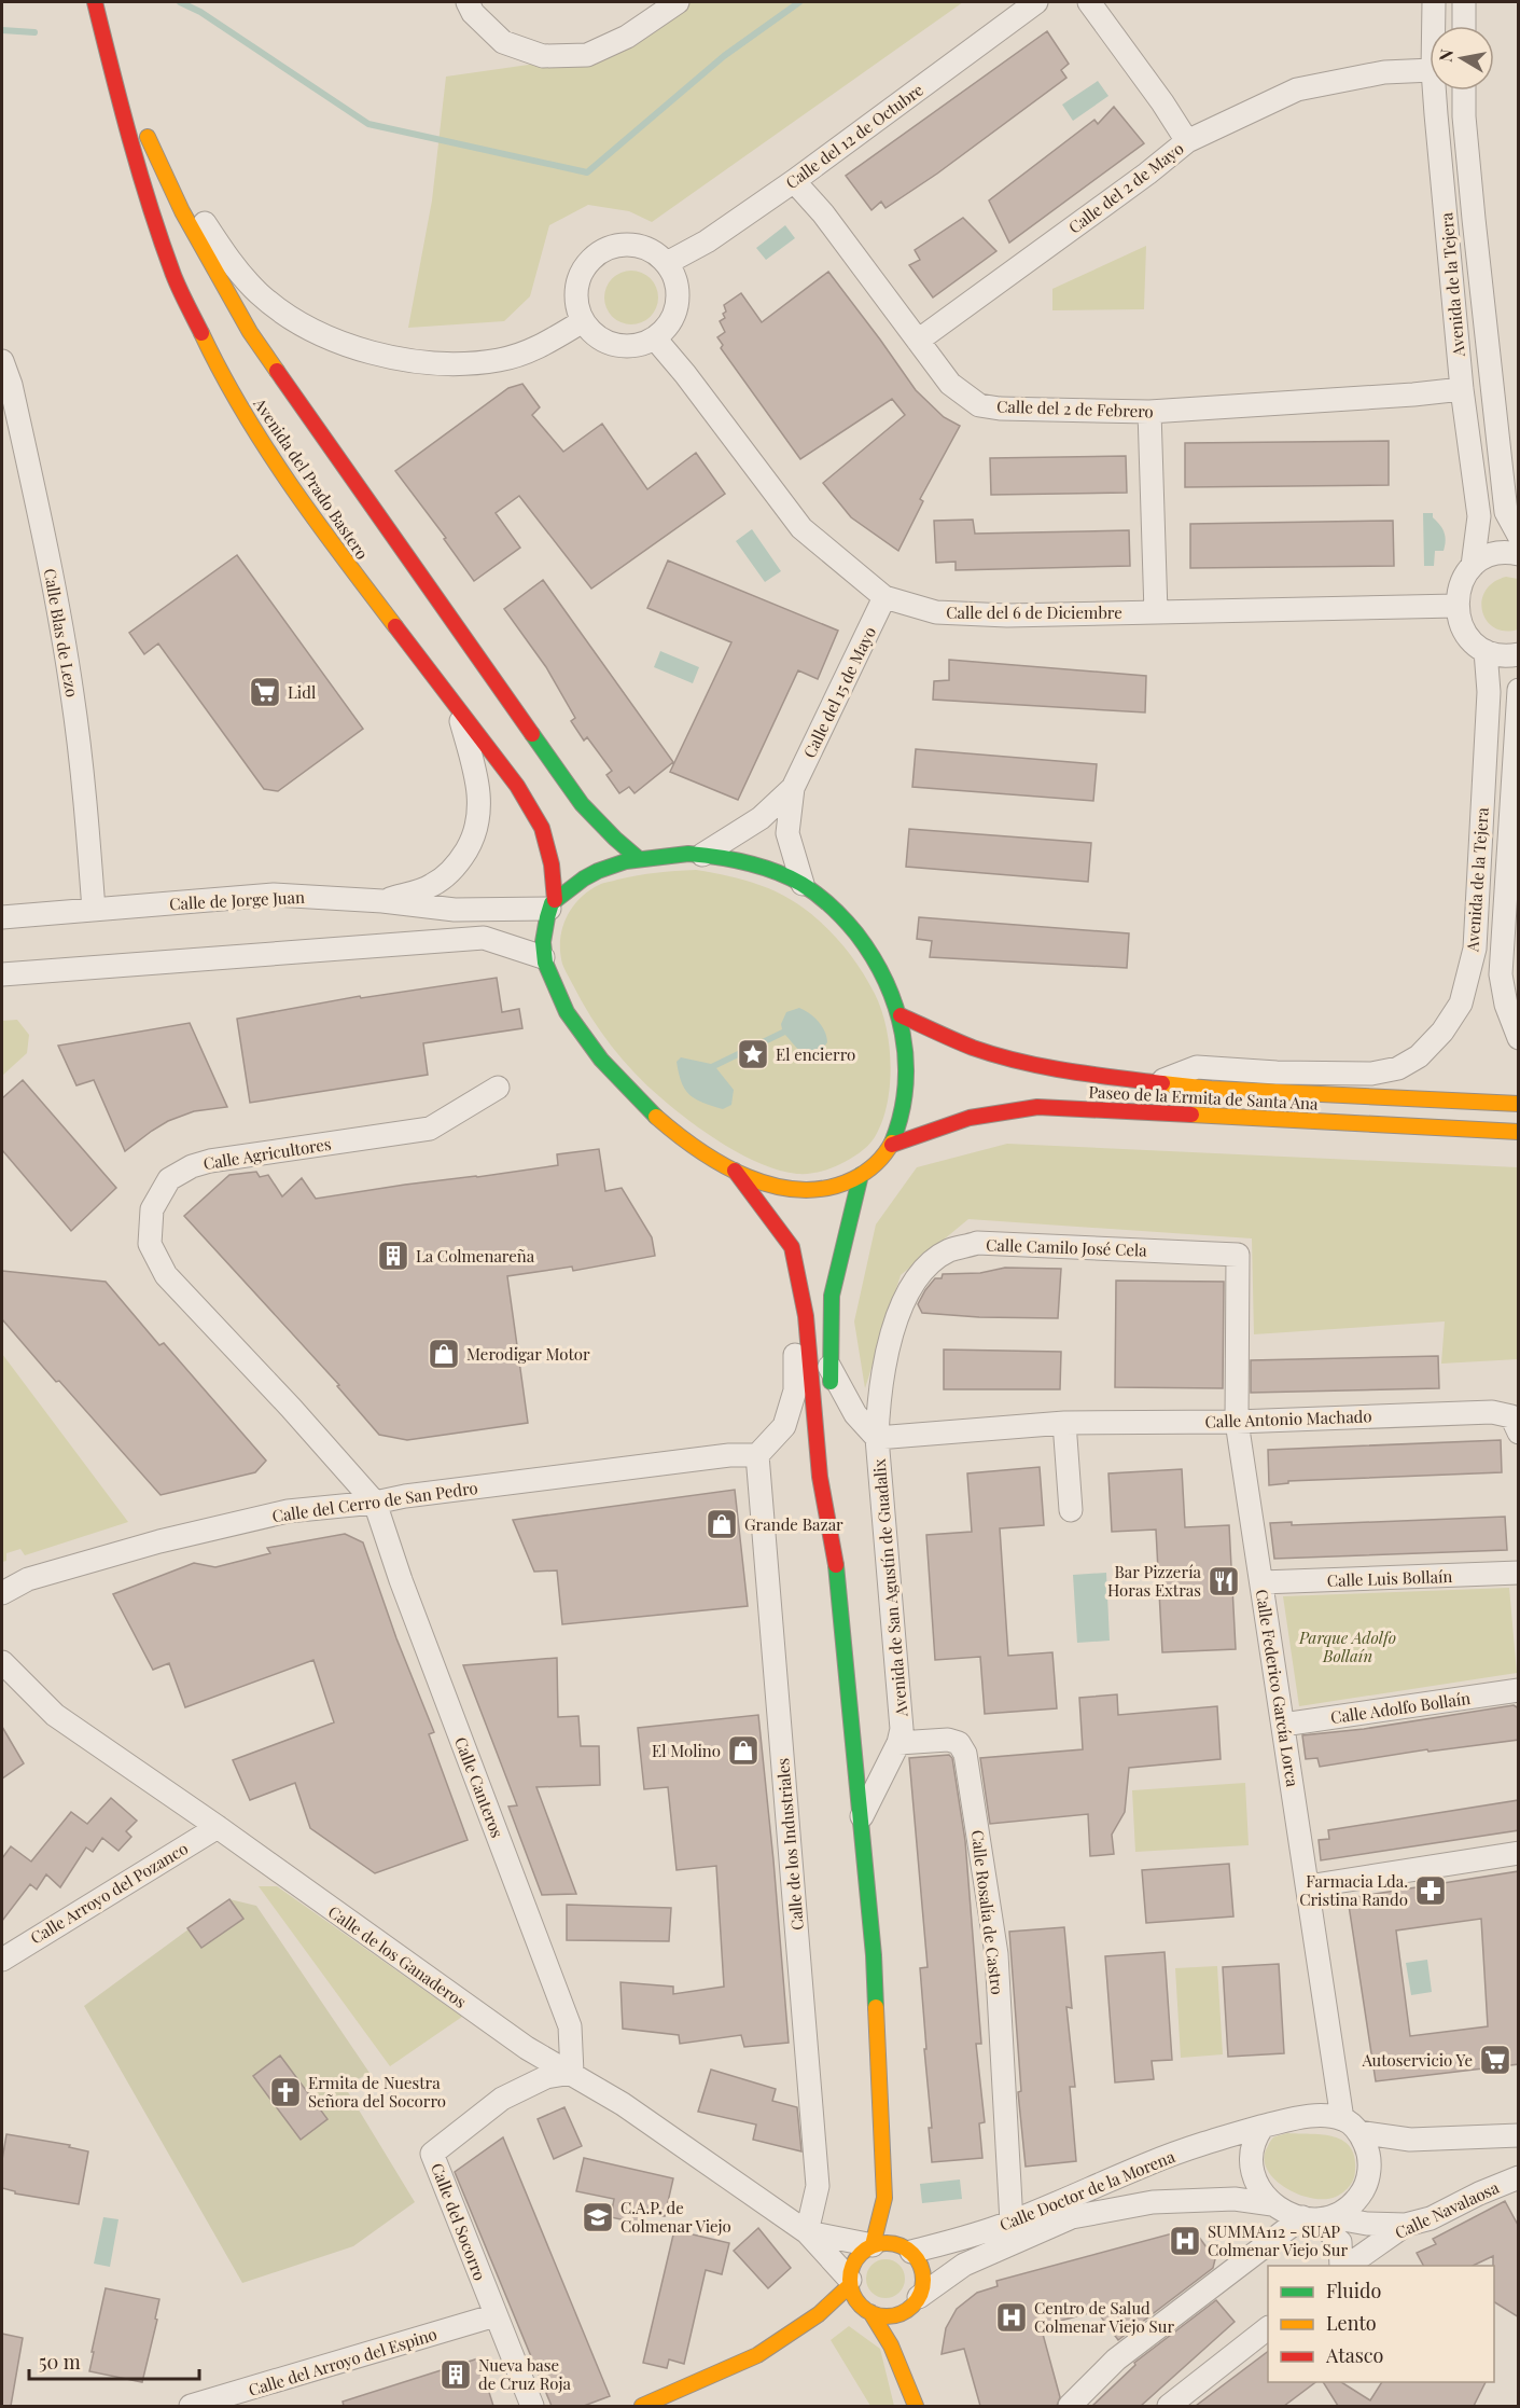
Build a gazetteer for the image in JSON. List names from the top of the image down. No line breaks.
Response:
{"streets":{"main road":["Avenida del Prado Bastero","Paseo de la Ermita de Santa Ana","Avenida de San Agustín de Guadalix"],"street":["Calle del 12 de Octubre","Calle del 2 de Mayo","Avenida de la Tejera","Calle del 2 de Febrero","Calle del 6 de Diciembre","Calle Blas de Lezo","Calle del 15 de Mayo","Calle de Jorge Juan","Calle Agricultores","Calle Camilo José Cela","Calle Antonio Machado","Calle del Cerro de San Pedro","Calle Luis Bollaín","Calle Federico García Lorca","Calle Adolfo Bollaín","Calle Canteros","Calle de los Industriales","Calle Arroyo del Pozanco","Calle Rosalía de Castro","Calle de los Ganaderos","Calle Doctor de la Morena","Calle Navalaosa","Calle del Socorro","Calle del Arroyo del Espino"]},"crossings":[["Calle del 12 de Octubre","Calle del 2 de Febrero"],["Calle del 12 de Octubre","Calle del 6 de Diciembre"],["Calle del 2 de Mayo","Calle del 2 de Febrero"],["Avenida de la Tejera","Calle del 2 de Febrero"],["Avenida de la Tejera","Paseo de la Ermita de Santa Ana"],["Avenida del Prado Bastero","Calle de Jorge Juan"],["Calle del 6 de Diciembre","Calle del 15 de Mayo"],["Calle Blas de Lezo","Calle de Jorge Juan"],["Calle Agricultores","Calle del Cerro de San Pedro"],["Calle Agricultores","Calle Canteros"],["Calle Camilo José Cela","Calle Antonio Machado"],["Calle Camilo José Cela","Avenida de San Agustín de Guadalix"],["Calle Camilo José Cela","Calle Federico García Lorca"],["Calle Antonio Machado","Avenida de San Agustín de Guadalix"],["Calle Antonio Machado","Calle Federico García Lorca"],["Calle del Cerro de San Pedro","Calle Canteros"],["Calle del Cerro de San Pedro","Calle de los Industriales"],["Calle Luis Bollaín","Calle Federico García Lorca"],["Avenida de San Agustín de Guadalix","Calle Rosalía de Castro"],["Calle Federico García Lorca","Calle Adolfo Bollaín"],["Calle Federico García Lorca","Calle Doctor de la Morena"],["Calle Canteros","Calle de los Ganaderos"],["Calle Canteros","Calle del Socorro"],["Calle de los Industriales","Calle de los Ganaderos"],["Calle Arroyo del Pozanco","Calle de los Ganaderos"],["Calle Rosalía de Castro","Calle Doctor de la Morena"],["Calle de los Ganaderos","Calle Doctor de la Morena"],["Calle de los Ganaderos","Calle del Socorro"],["Calle del Socorro","Calle del Arroyo del Espino"]],"parks":["Parque Adolfo Bollaín"],"places":{"supermarket":["Lidl","Autoservicio Ye"],"place":["El encierro"],"building":["La Colmenareña","Nueva base de Cruz Roja"],"shop":["Merodigar Motor","Grande Bazar","El Molino"],"restaurant":["Bar Pizzería Horas Extras"],"pharmacy":["Farmacia Lda. Cristina Rando"],"church":["Ermita de Nuestra Señora del Socorro"],"school or university":["C.A.P. de Colmenar Viejo"],"hospital":["SUMMA112 - SUAP Colmenar Viejo Sur","Centro de Salud Colmenar Viejo Sur"]},"legend":["Fluido","Lento","Atasco"],"scale_bar":"50 m","north":"left"}
